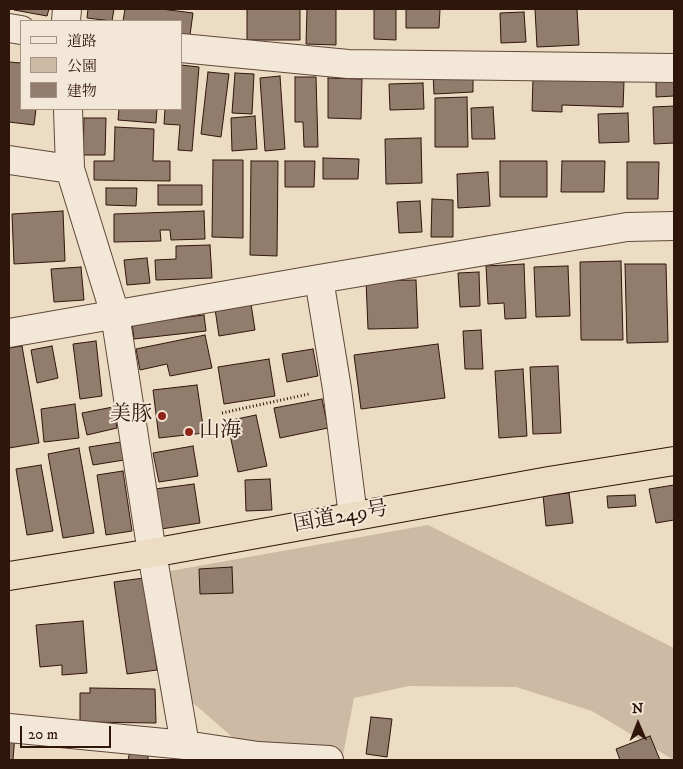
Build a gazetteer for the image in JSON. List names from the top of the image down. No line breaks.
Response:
{"streets":{"highway":["国道249号"]},"places":["美豚","山海"],"legend":["道路","公園","建物"],"scale_bar":"20 m","north":"top"}
